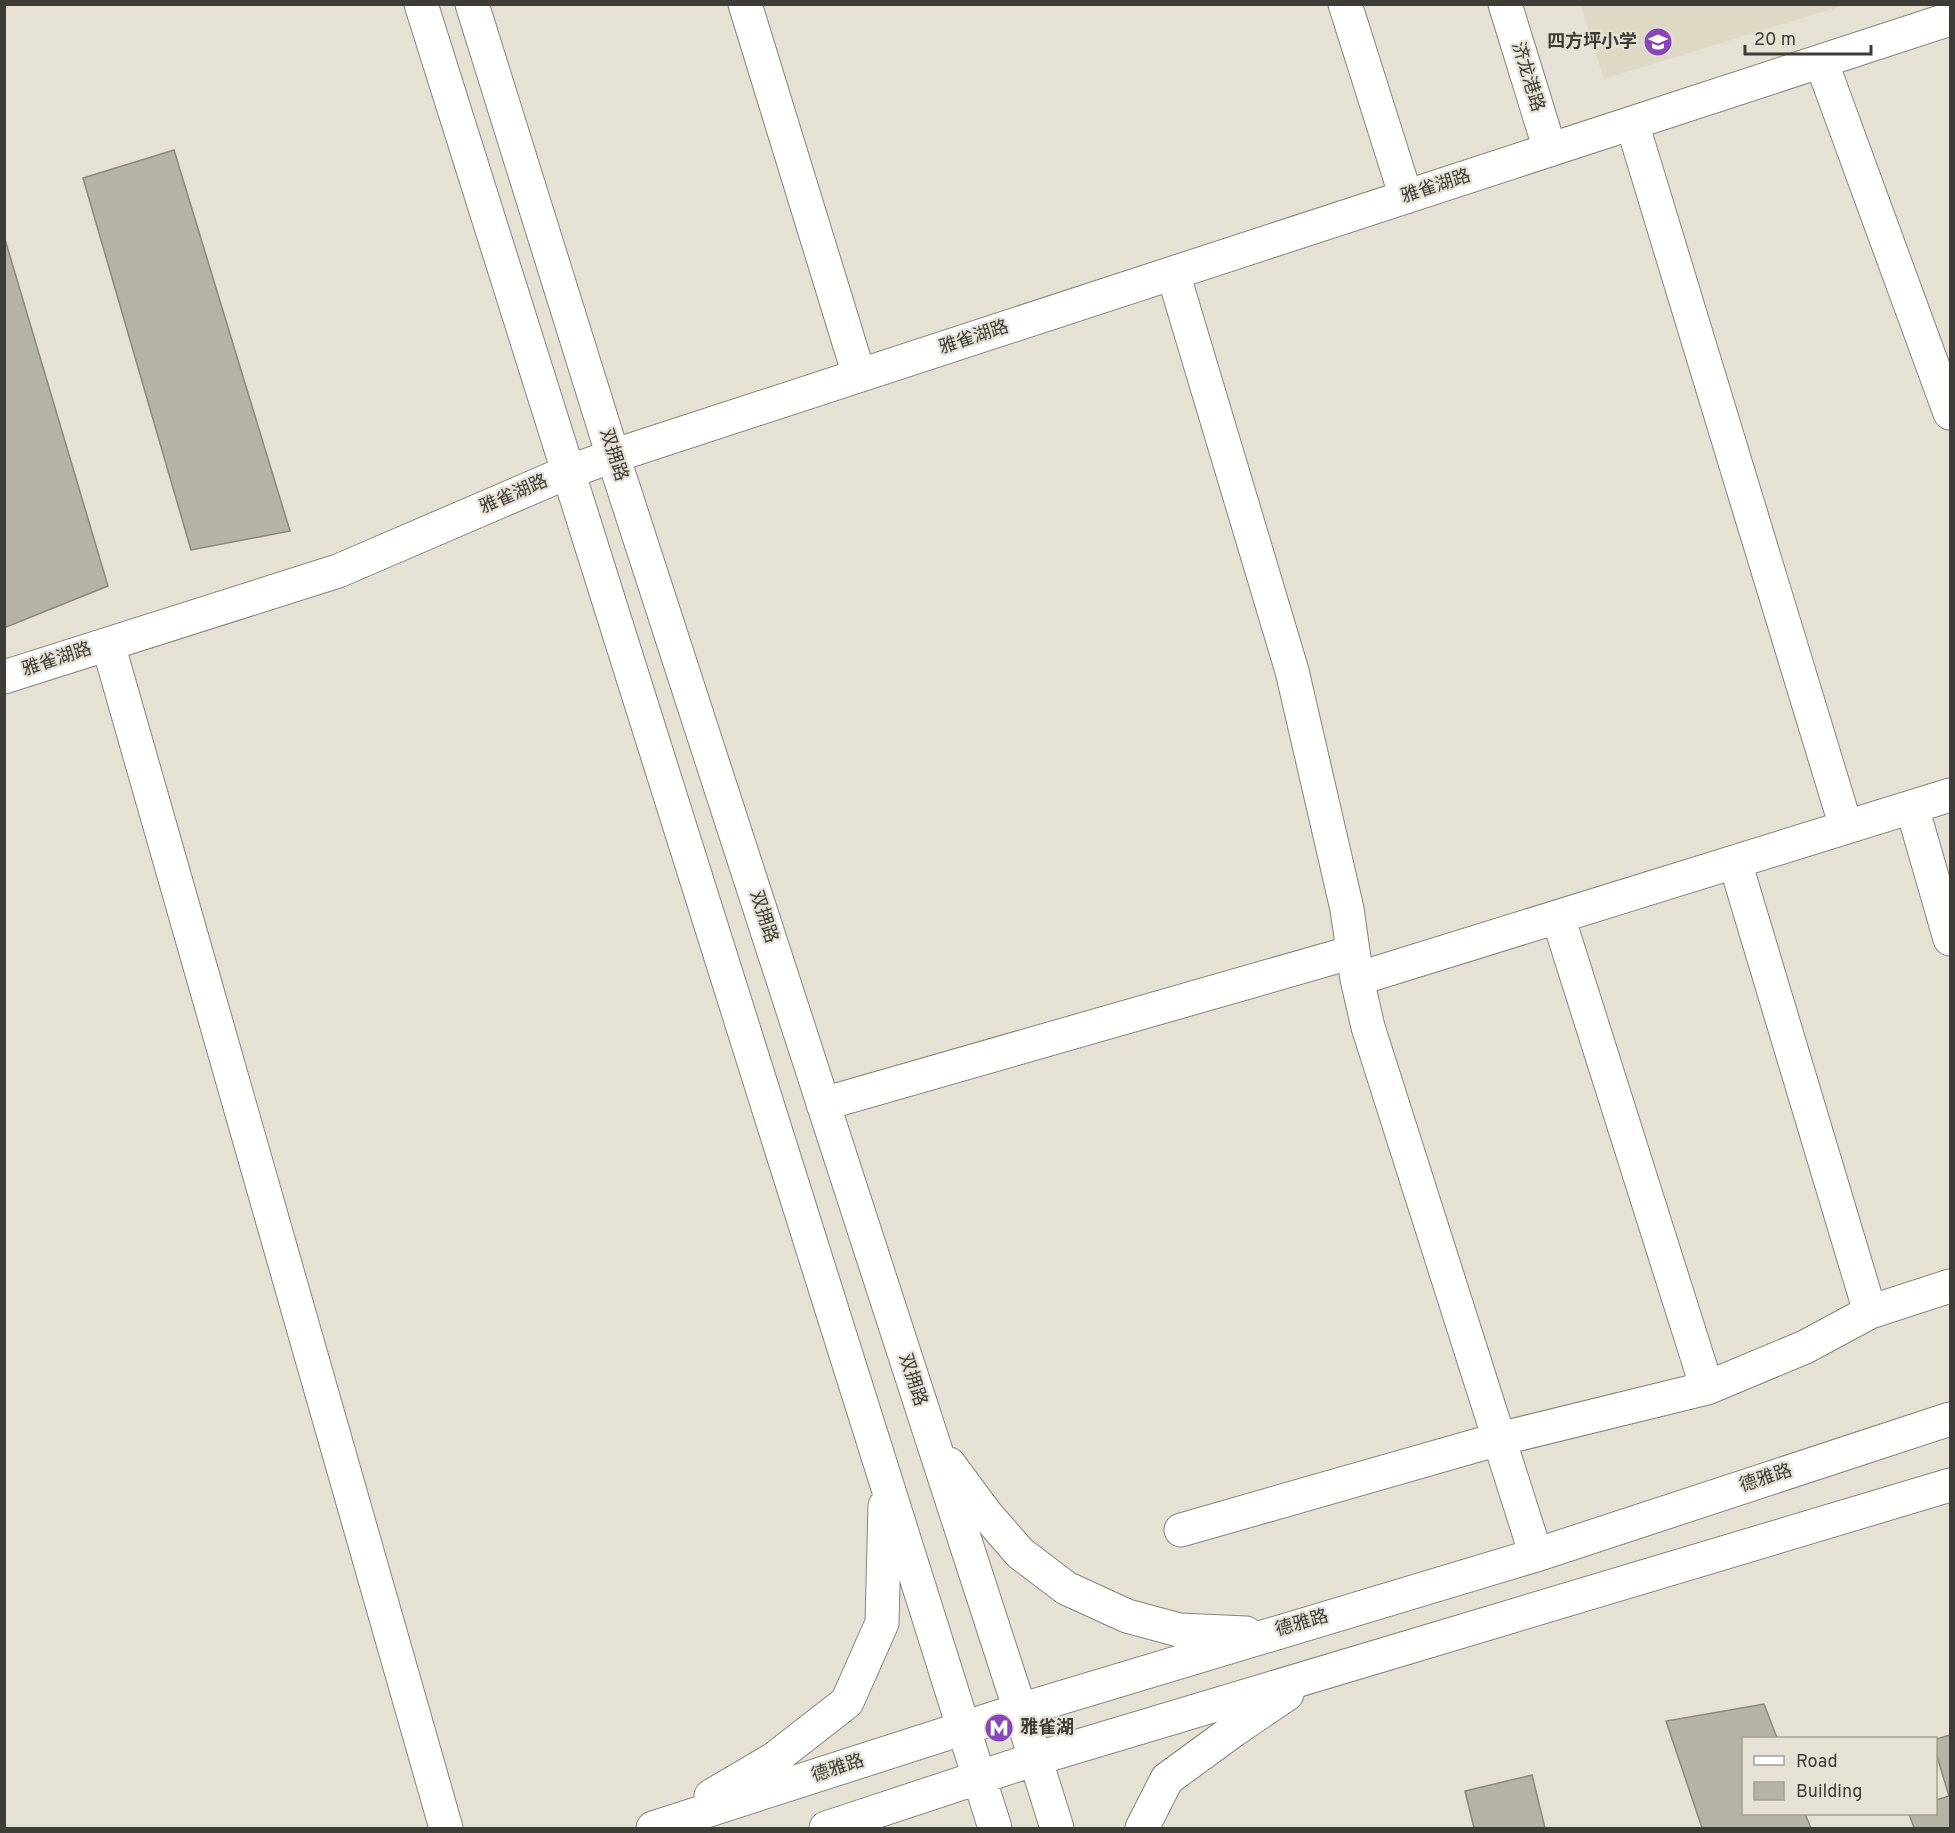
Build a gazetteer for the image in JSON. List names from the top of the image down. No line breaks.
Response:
{"streets":{"street":["济龙港路","雅雀湖路","双拥路","德雅路"]},"crossings":[["济龙港路","雅雀湖路"],["雅雀湖路","双拥路"],["双拥路","德雅路"]],"places":{"school or university":["四方坪小学"],"metro station":["雅雀湖"]},"legend":["Road","Building"],"scale_bar":"20 m"}
